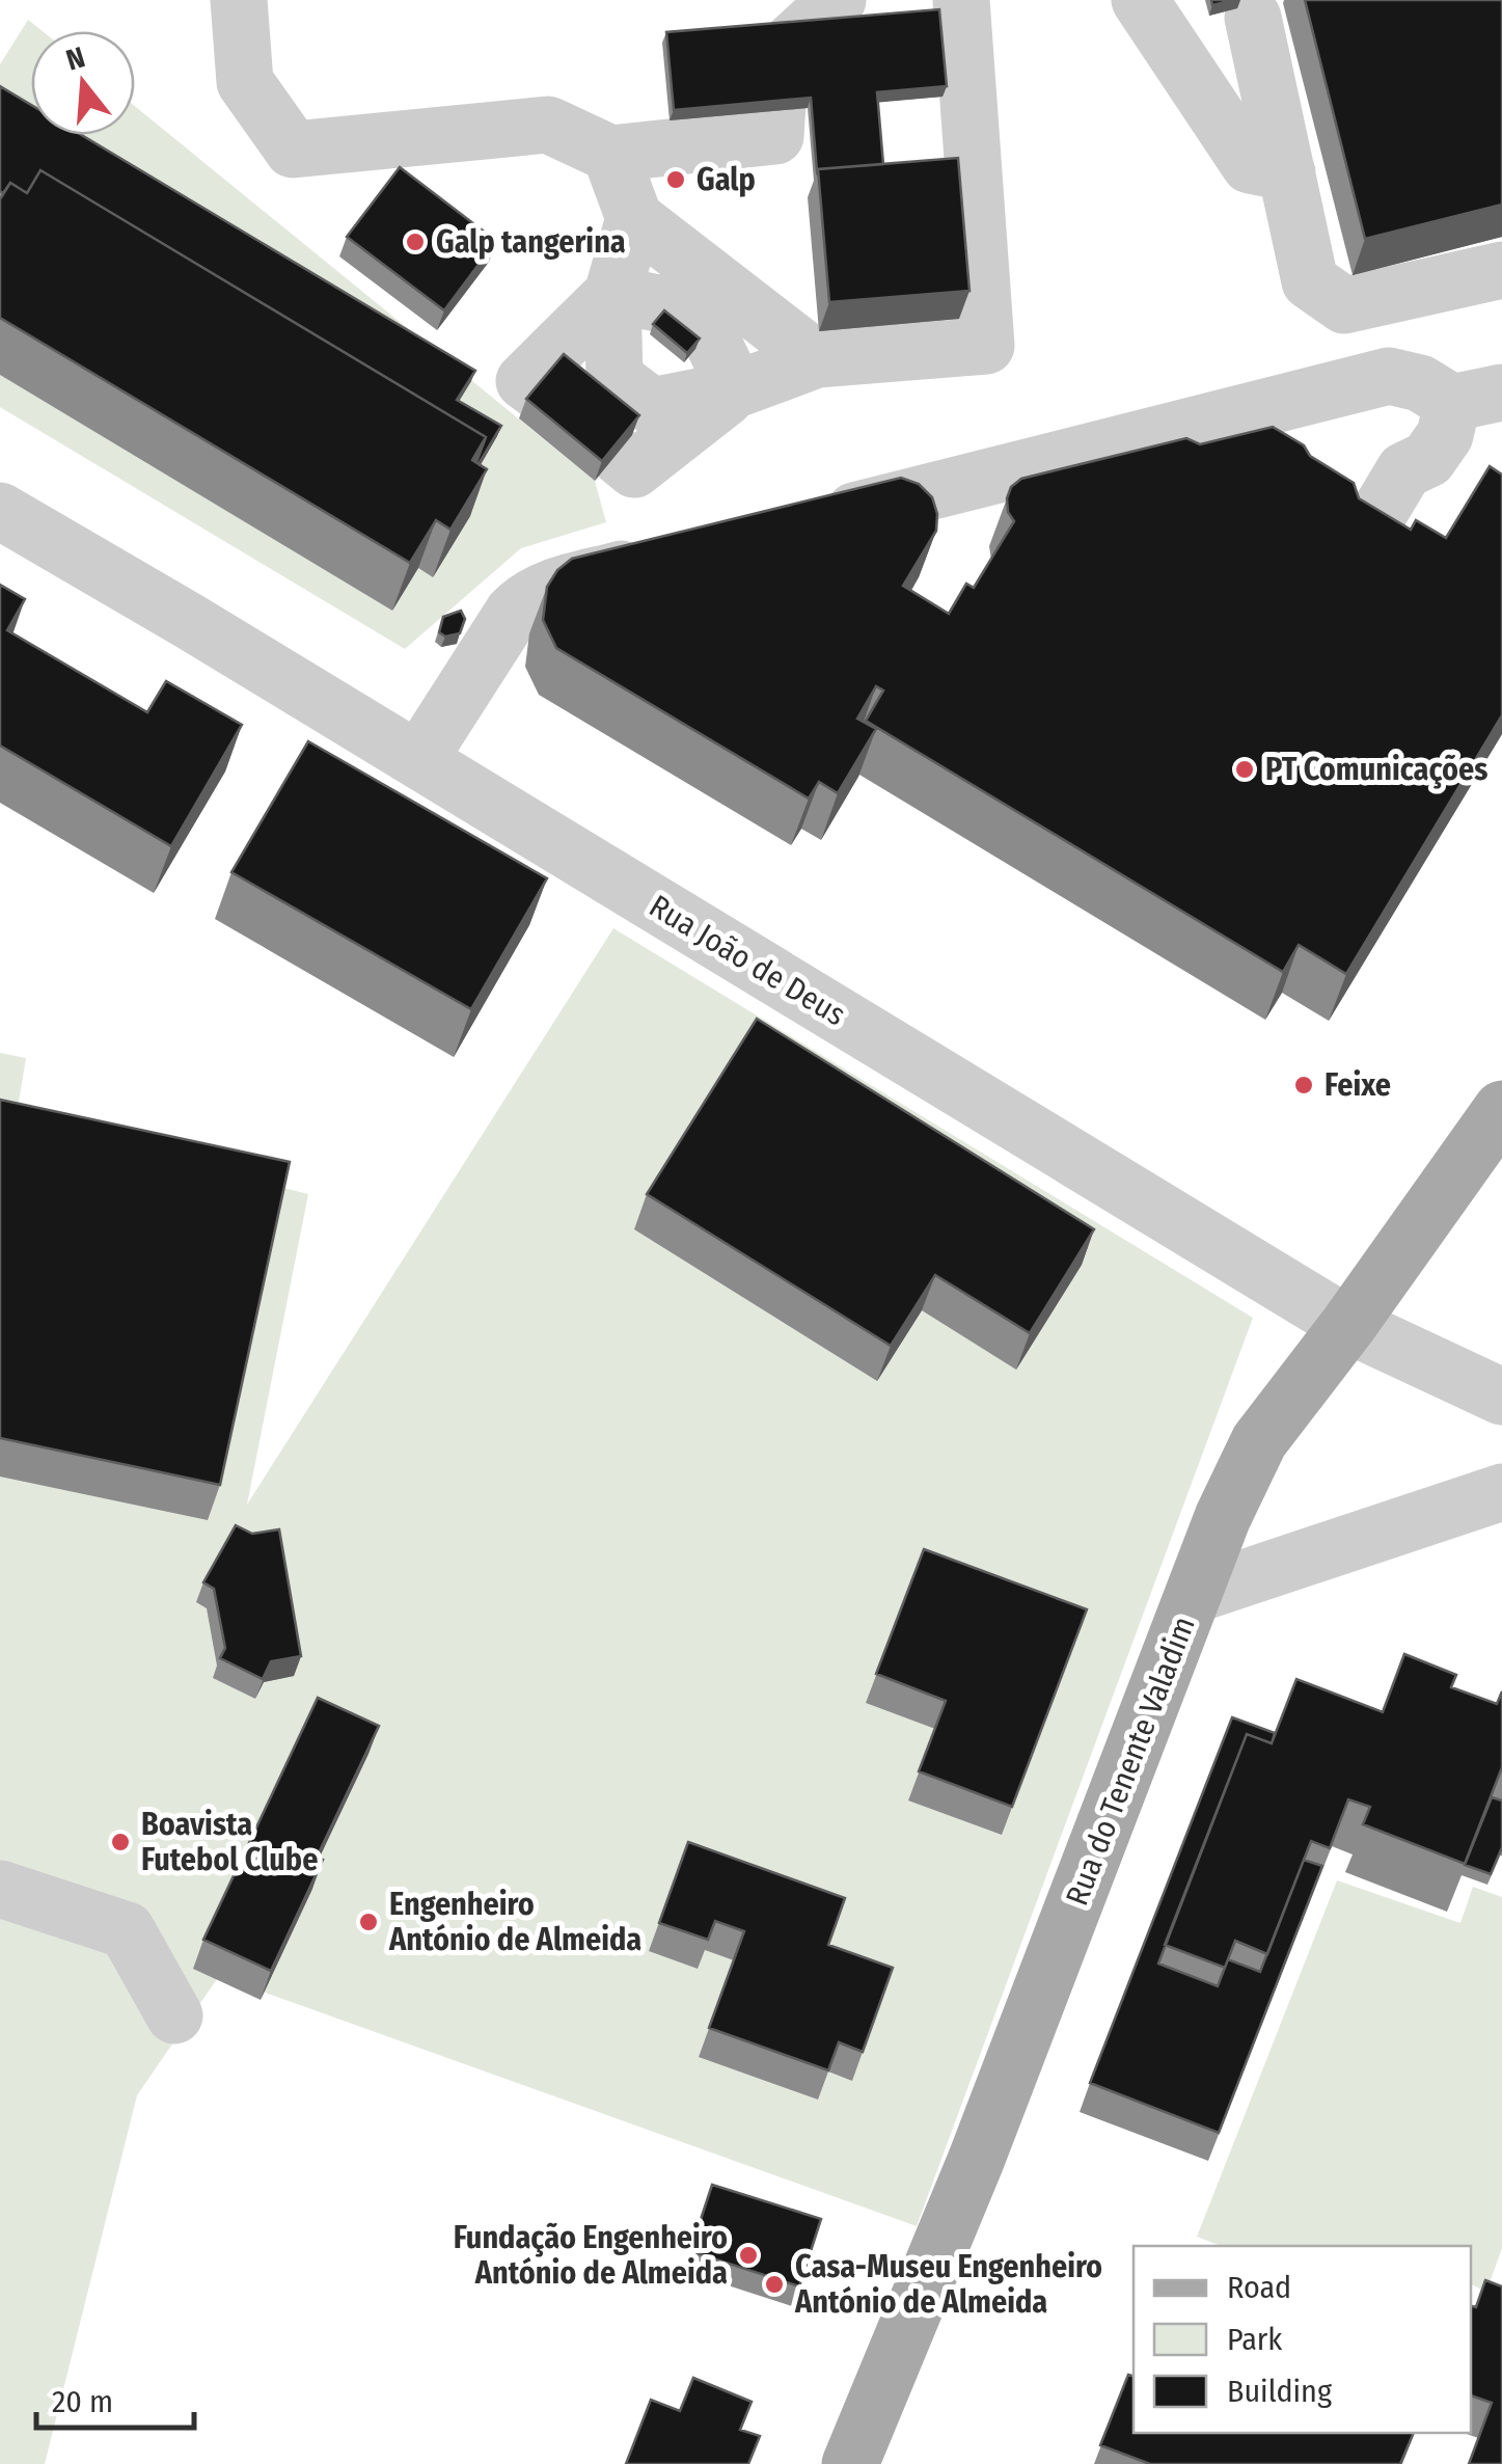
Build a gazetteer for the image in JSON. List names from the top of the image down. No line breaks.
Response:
{"streets":{"main road":["Rua do Tenente Valadim"],"street":["Rua João de Deus"]},"crossings":[["Rua João de Deus","Rua do Tenente Valadim"]],"places":["Galp","Galp tangerina","PT Comunicações","Feixe","Boavista Futebol Clube","Engenheiro António de Almeida","Fundação Engenheiro António de Almeida","Casa-Museu Engenheiro António de Almeida"],"legend":["Road","Park","Building"],"scale_bar":"20 m","north":"top"}
